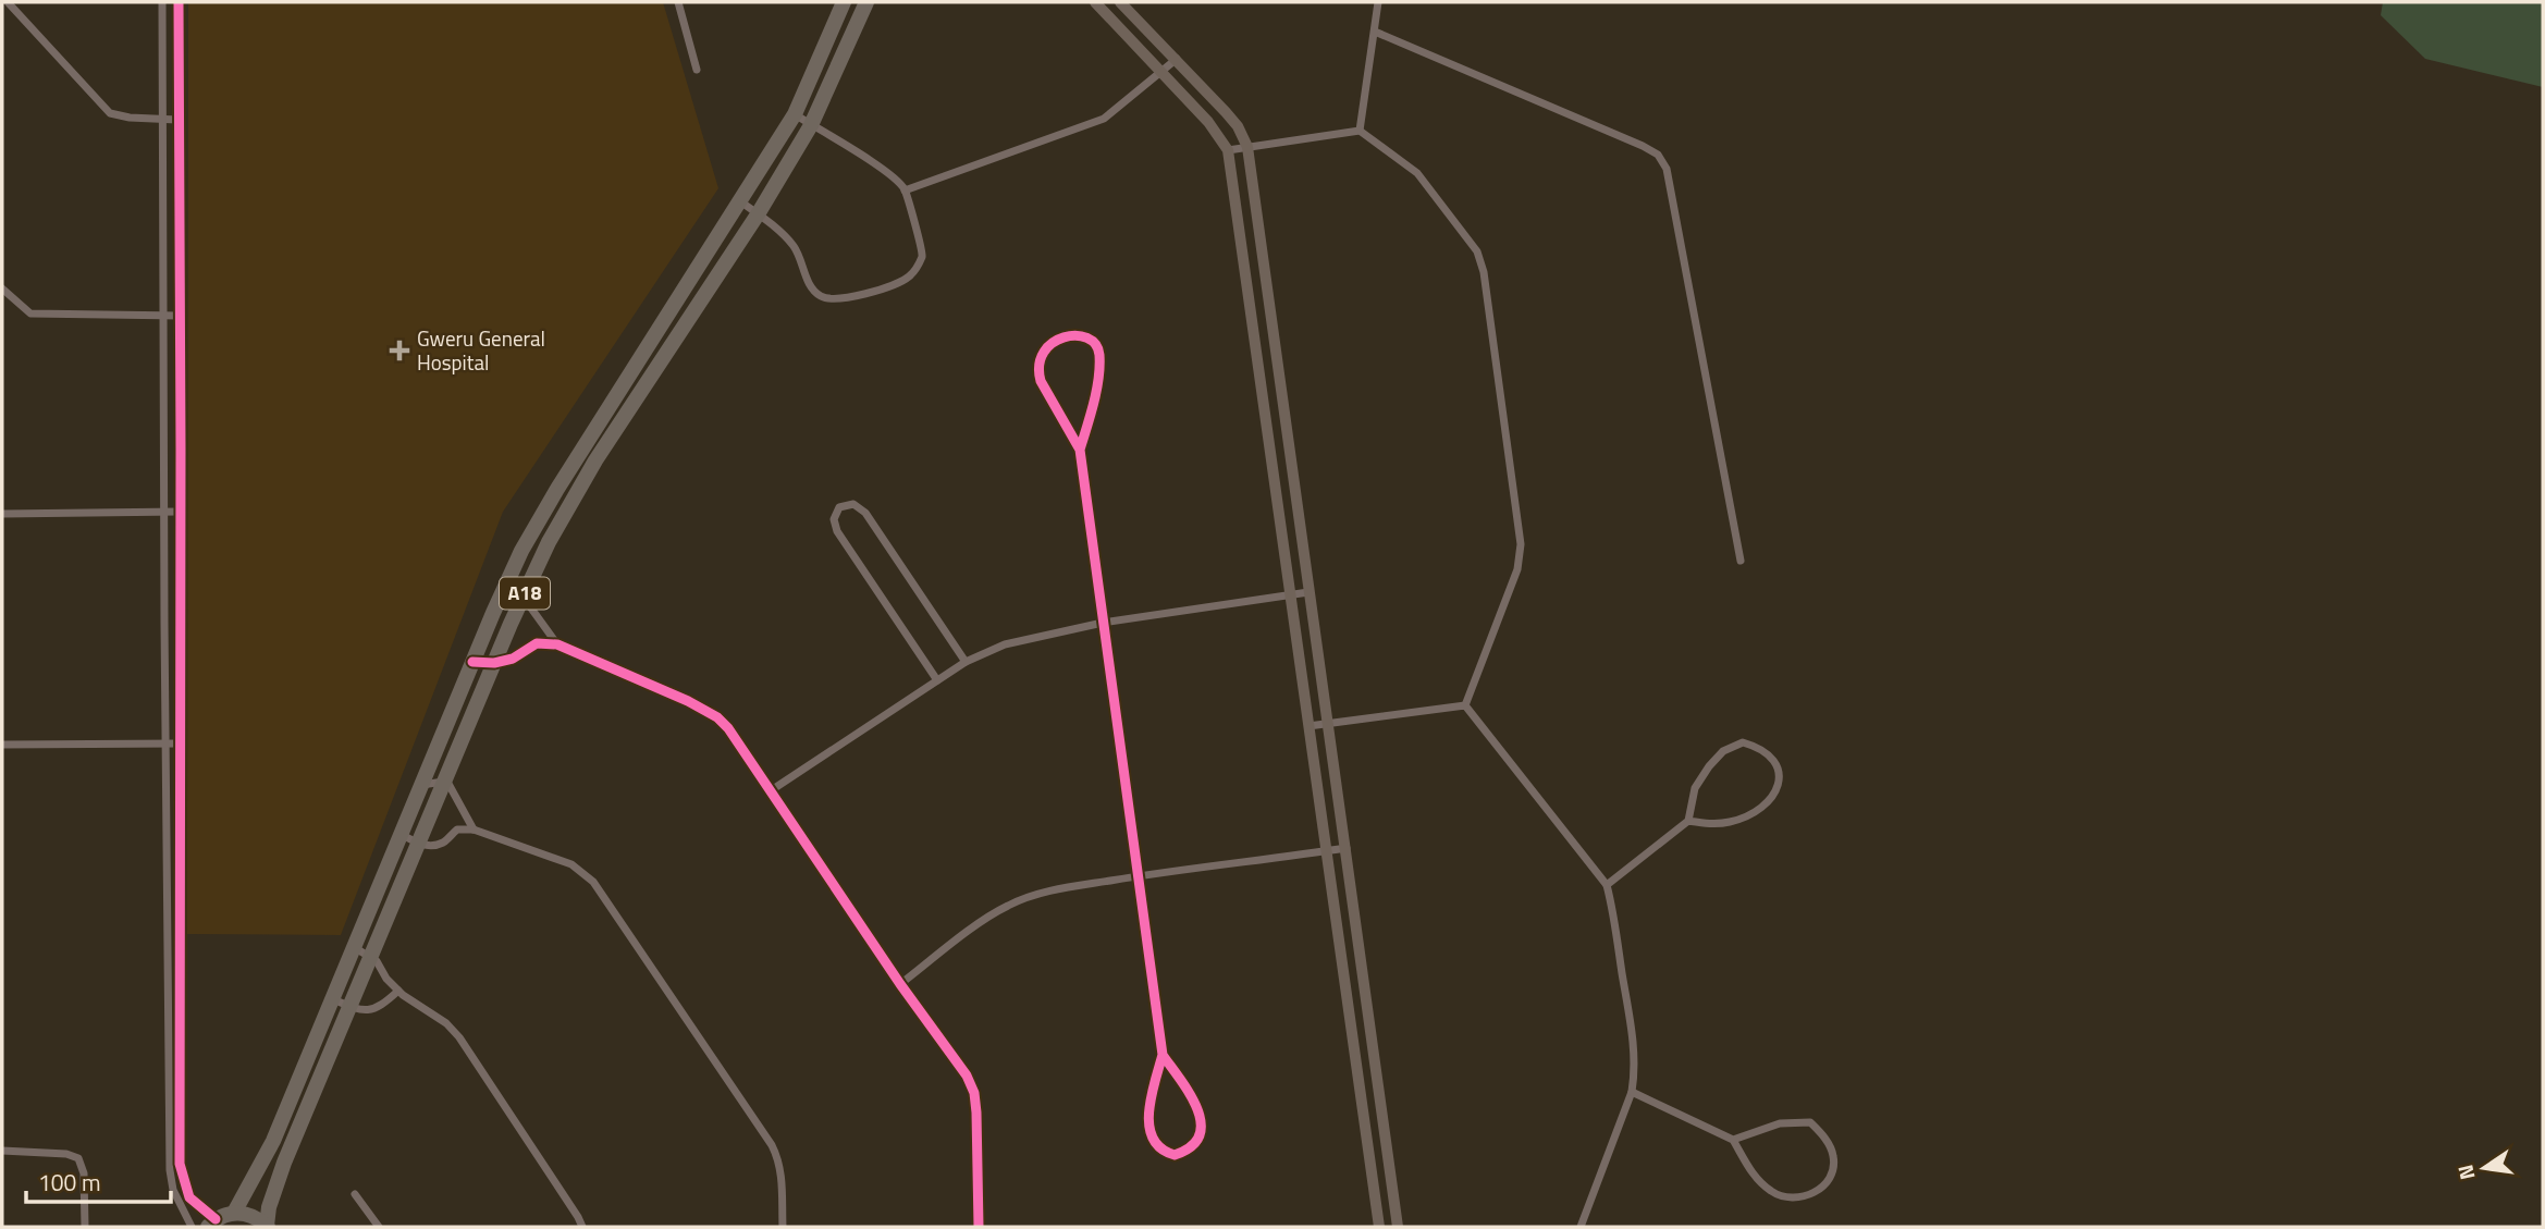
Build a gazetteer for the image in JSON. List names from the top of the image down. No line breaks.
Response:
{"streets":{"highway":["A18"]},"places":{"health":["Gweru General Hospital"]},"scale_bar":"100 m","north":"left"}
